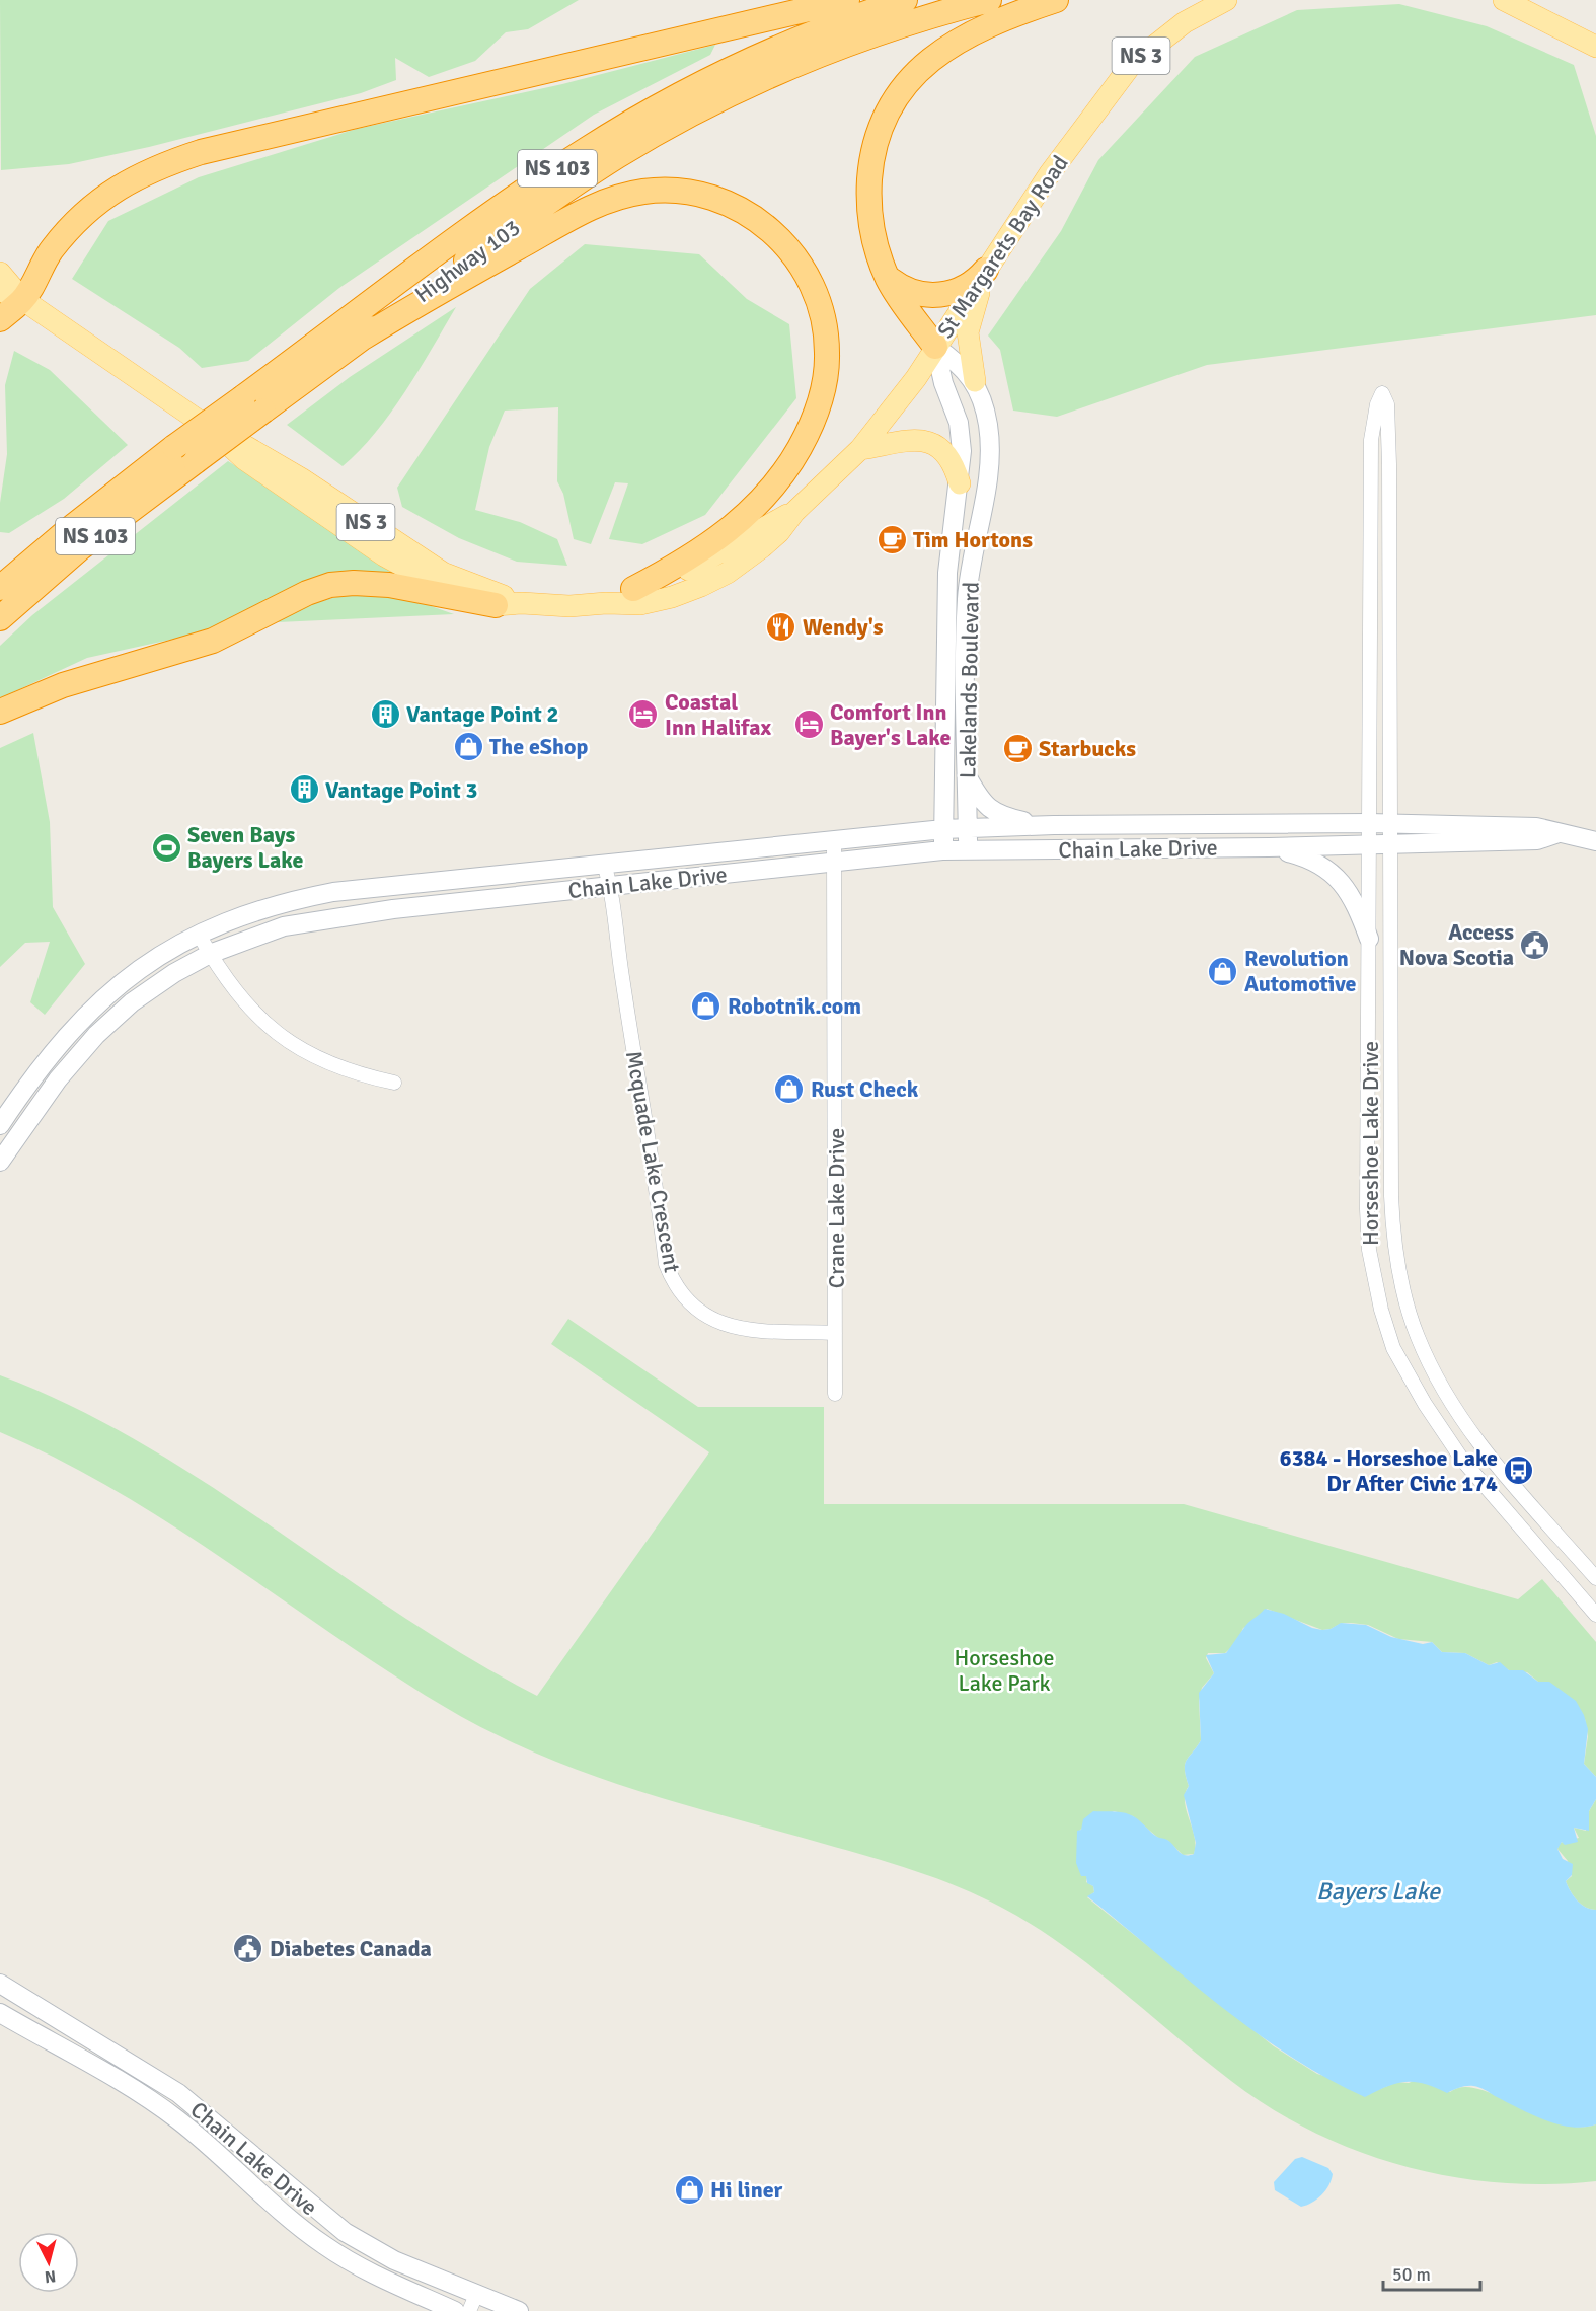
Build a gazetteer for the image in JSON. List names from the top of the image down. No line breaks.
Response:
{"streets":{"highway":["NS 103","Highway 103"],"main road":["NS 3","St Margarets Bay Road"],"street":["Lakelands Boulevard","Chain Lake Drive","Horseshoe Lake Drive","Mcquade Lake Crescent","Crane Lake Drive"]},"crossings":[["St Margarets Bay Road","Lakelands Boulevard"],["Lakelands Boulevard","Chain Lake Drive"],["Chain Lake Drive","Horseshoe Lake Drive"],["Chain Lake Drive","Mcquade Lake Crescent"],["Chain Lake Drive","Crane Lake Drive"],["Mcquade Lake Crescent","Crane Lake Drive"]],"water":["Bayers Lake"],"parks":["Horseshoe Lake Park"],"places":{"cafe":["Tim Hortons","Starbucks"],"restaurant":["Wendy's"],"building":["Vantage Point 2","Vantage Point 3"],"hotel":["Coastal Inn Halifax","Comfort Inn Bayer's Lake"],"shop":["The eShop","Revolution Automotive","Robotnik.com","Rust Check","Hi liner"],"sports":["Seven Bays Bayers Lake"],"public building":["Access Nova Scotia","Diabetes Canada"],"bus stop":["6384 - Horseshoe Lake Dr After Civic 174"]},"scale_bar":"50 m","north":"bottom"}
